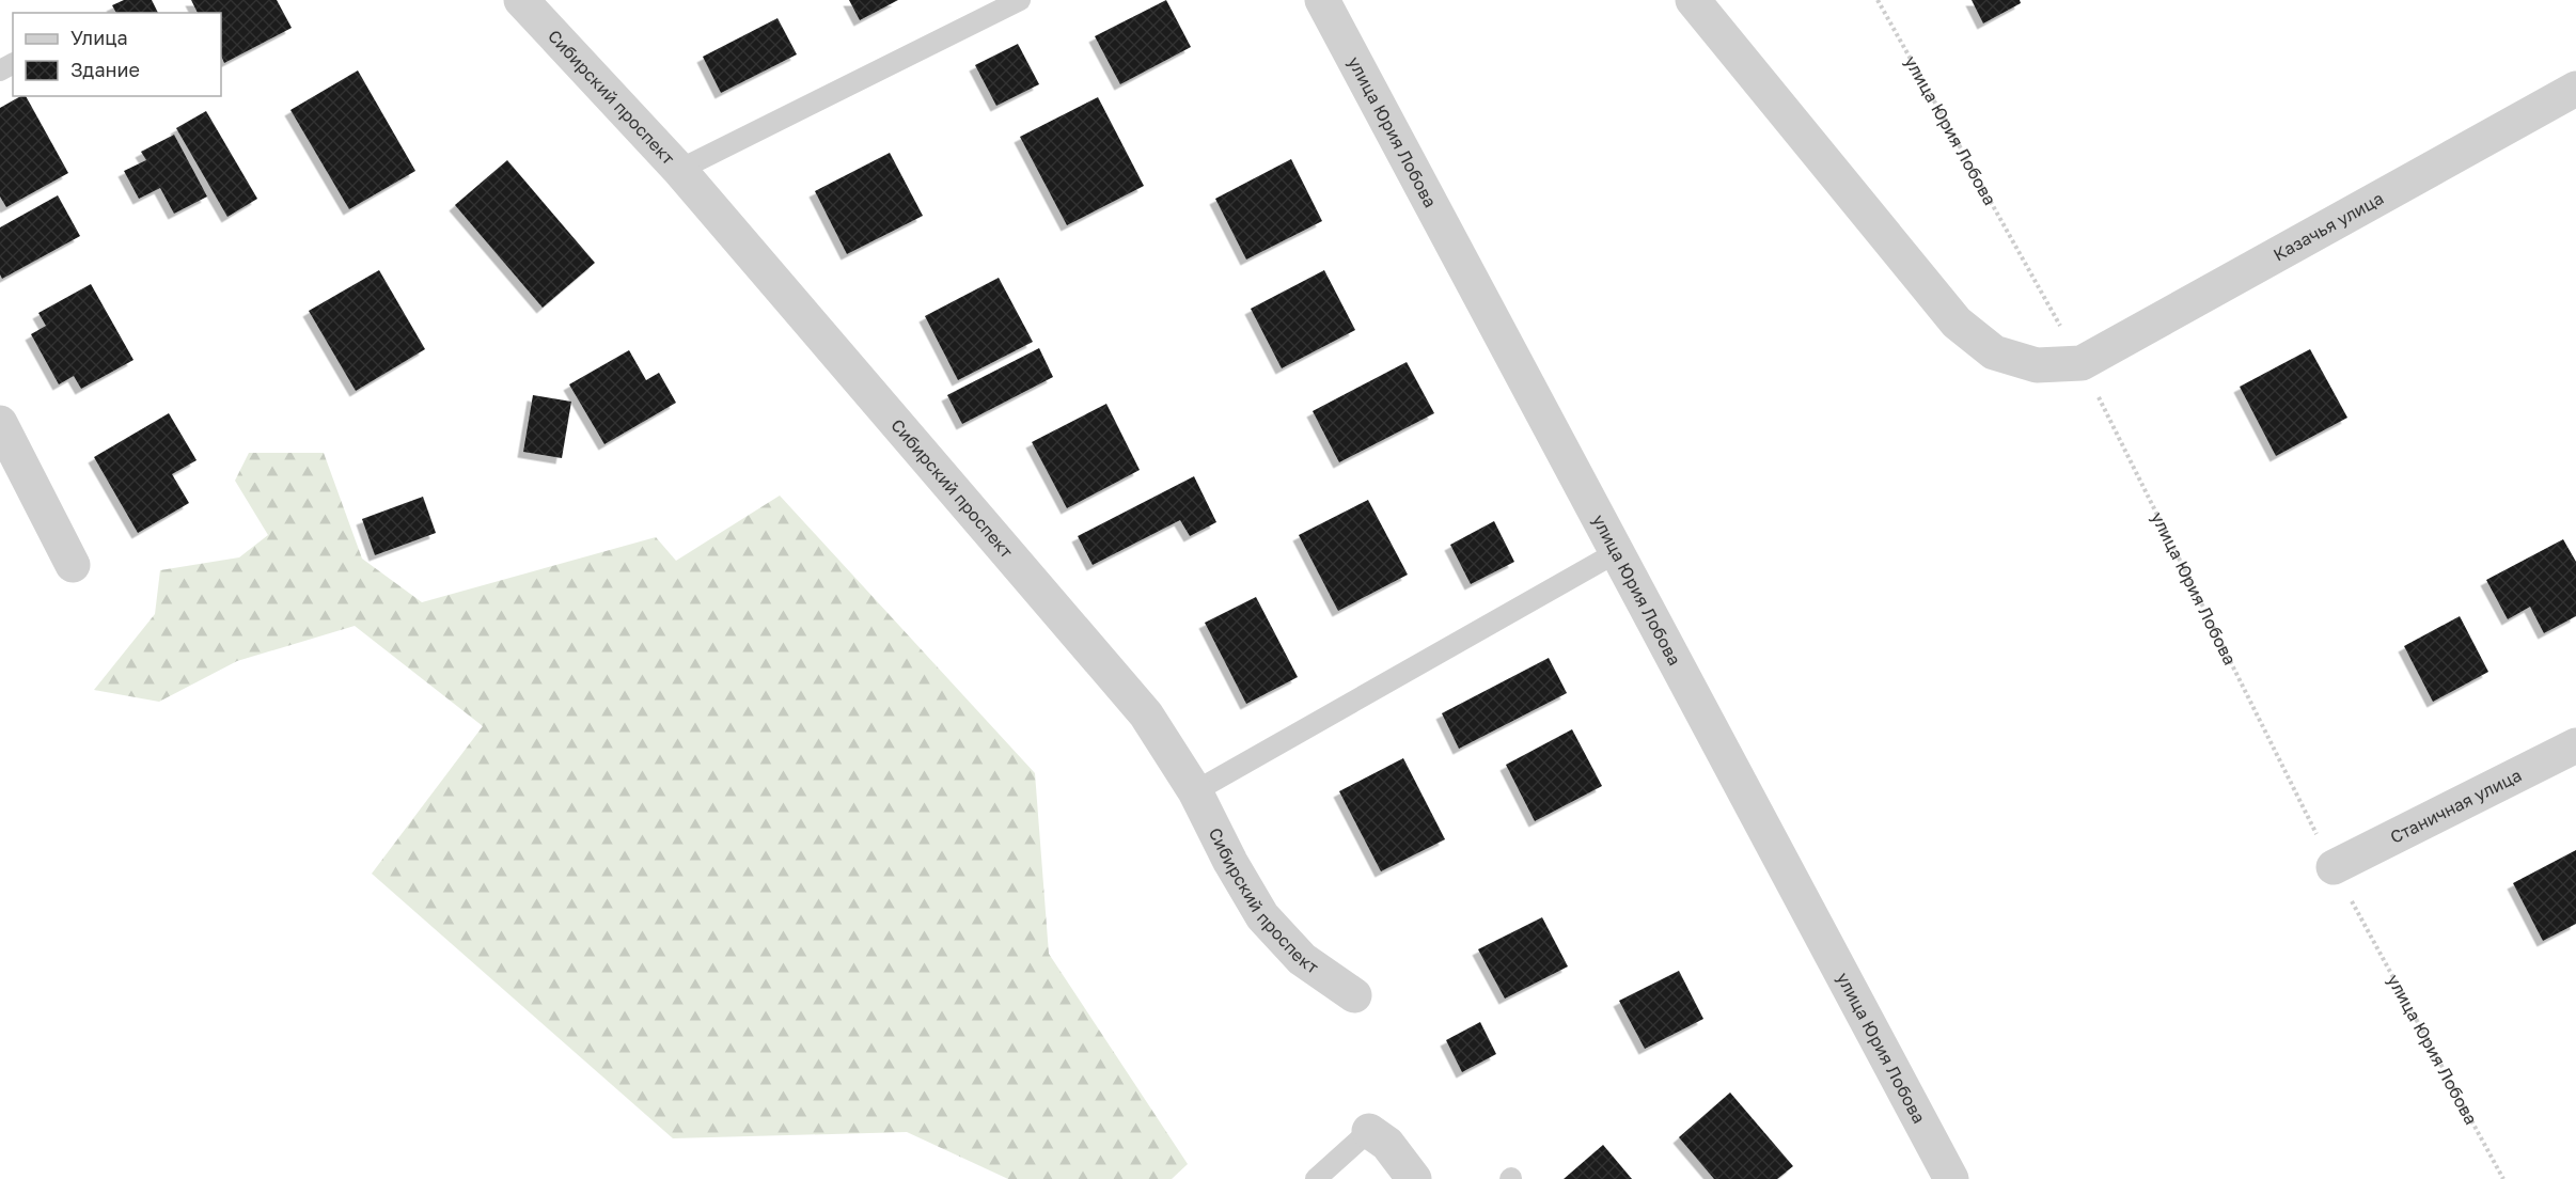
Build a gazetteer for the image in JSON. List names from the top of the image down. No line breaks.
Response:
{"streets":{"street":["Сибирский проспект","улица Юрия Лобова","Казачья улица","Станичная улица"]},"crossings":[["улица Юрия Лобова","Казачья улица"],["улица Юрия Лобова","Станичная улица"]],"legend":["Улица","Здание"]}
